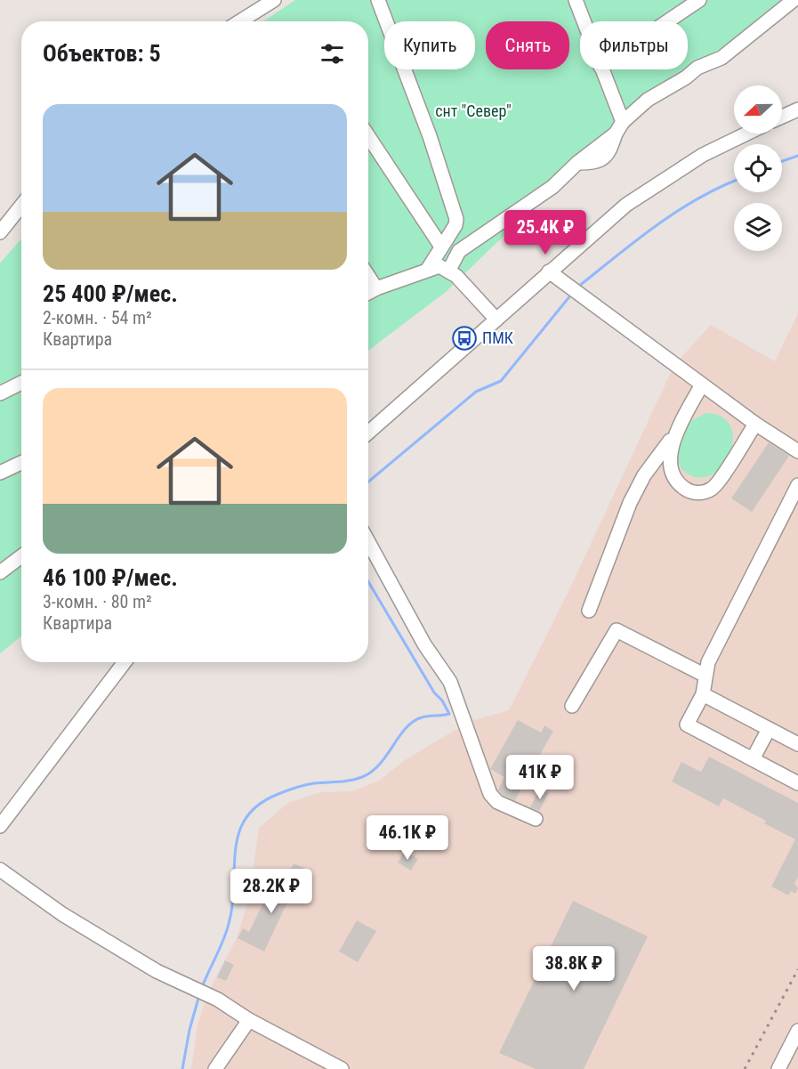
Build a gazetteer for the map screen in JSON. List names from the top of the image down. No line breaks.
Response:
{"parks":["снт \"Север\""],"places":{"bus stop":["ПМК"]},"north":"left","page":{"chip":["Купить","Снять","Фильтры"],"heading":"Объектов: 5","list":[{"name":"25 400 ₽/мес.","note":"2-комн. · 54 m² · Квартира"},{"name":"46 100 ₽/мес.","note":"3-комн. · 80 m² · Квартира"}],"price":["25.4K ₽","41K ₽","46.1K ₽","28.2K ₽","38.8K ₽"]}}
